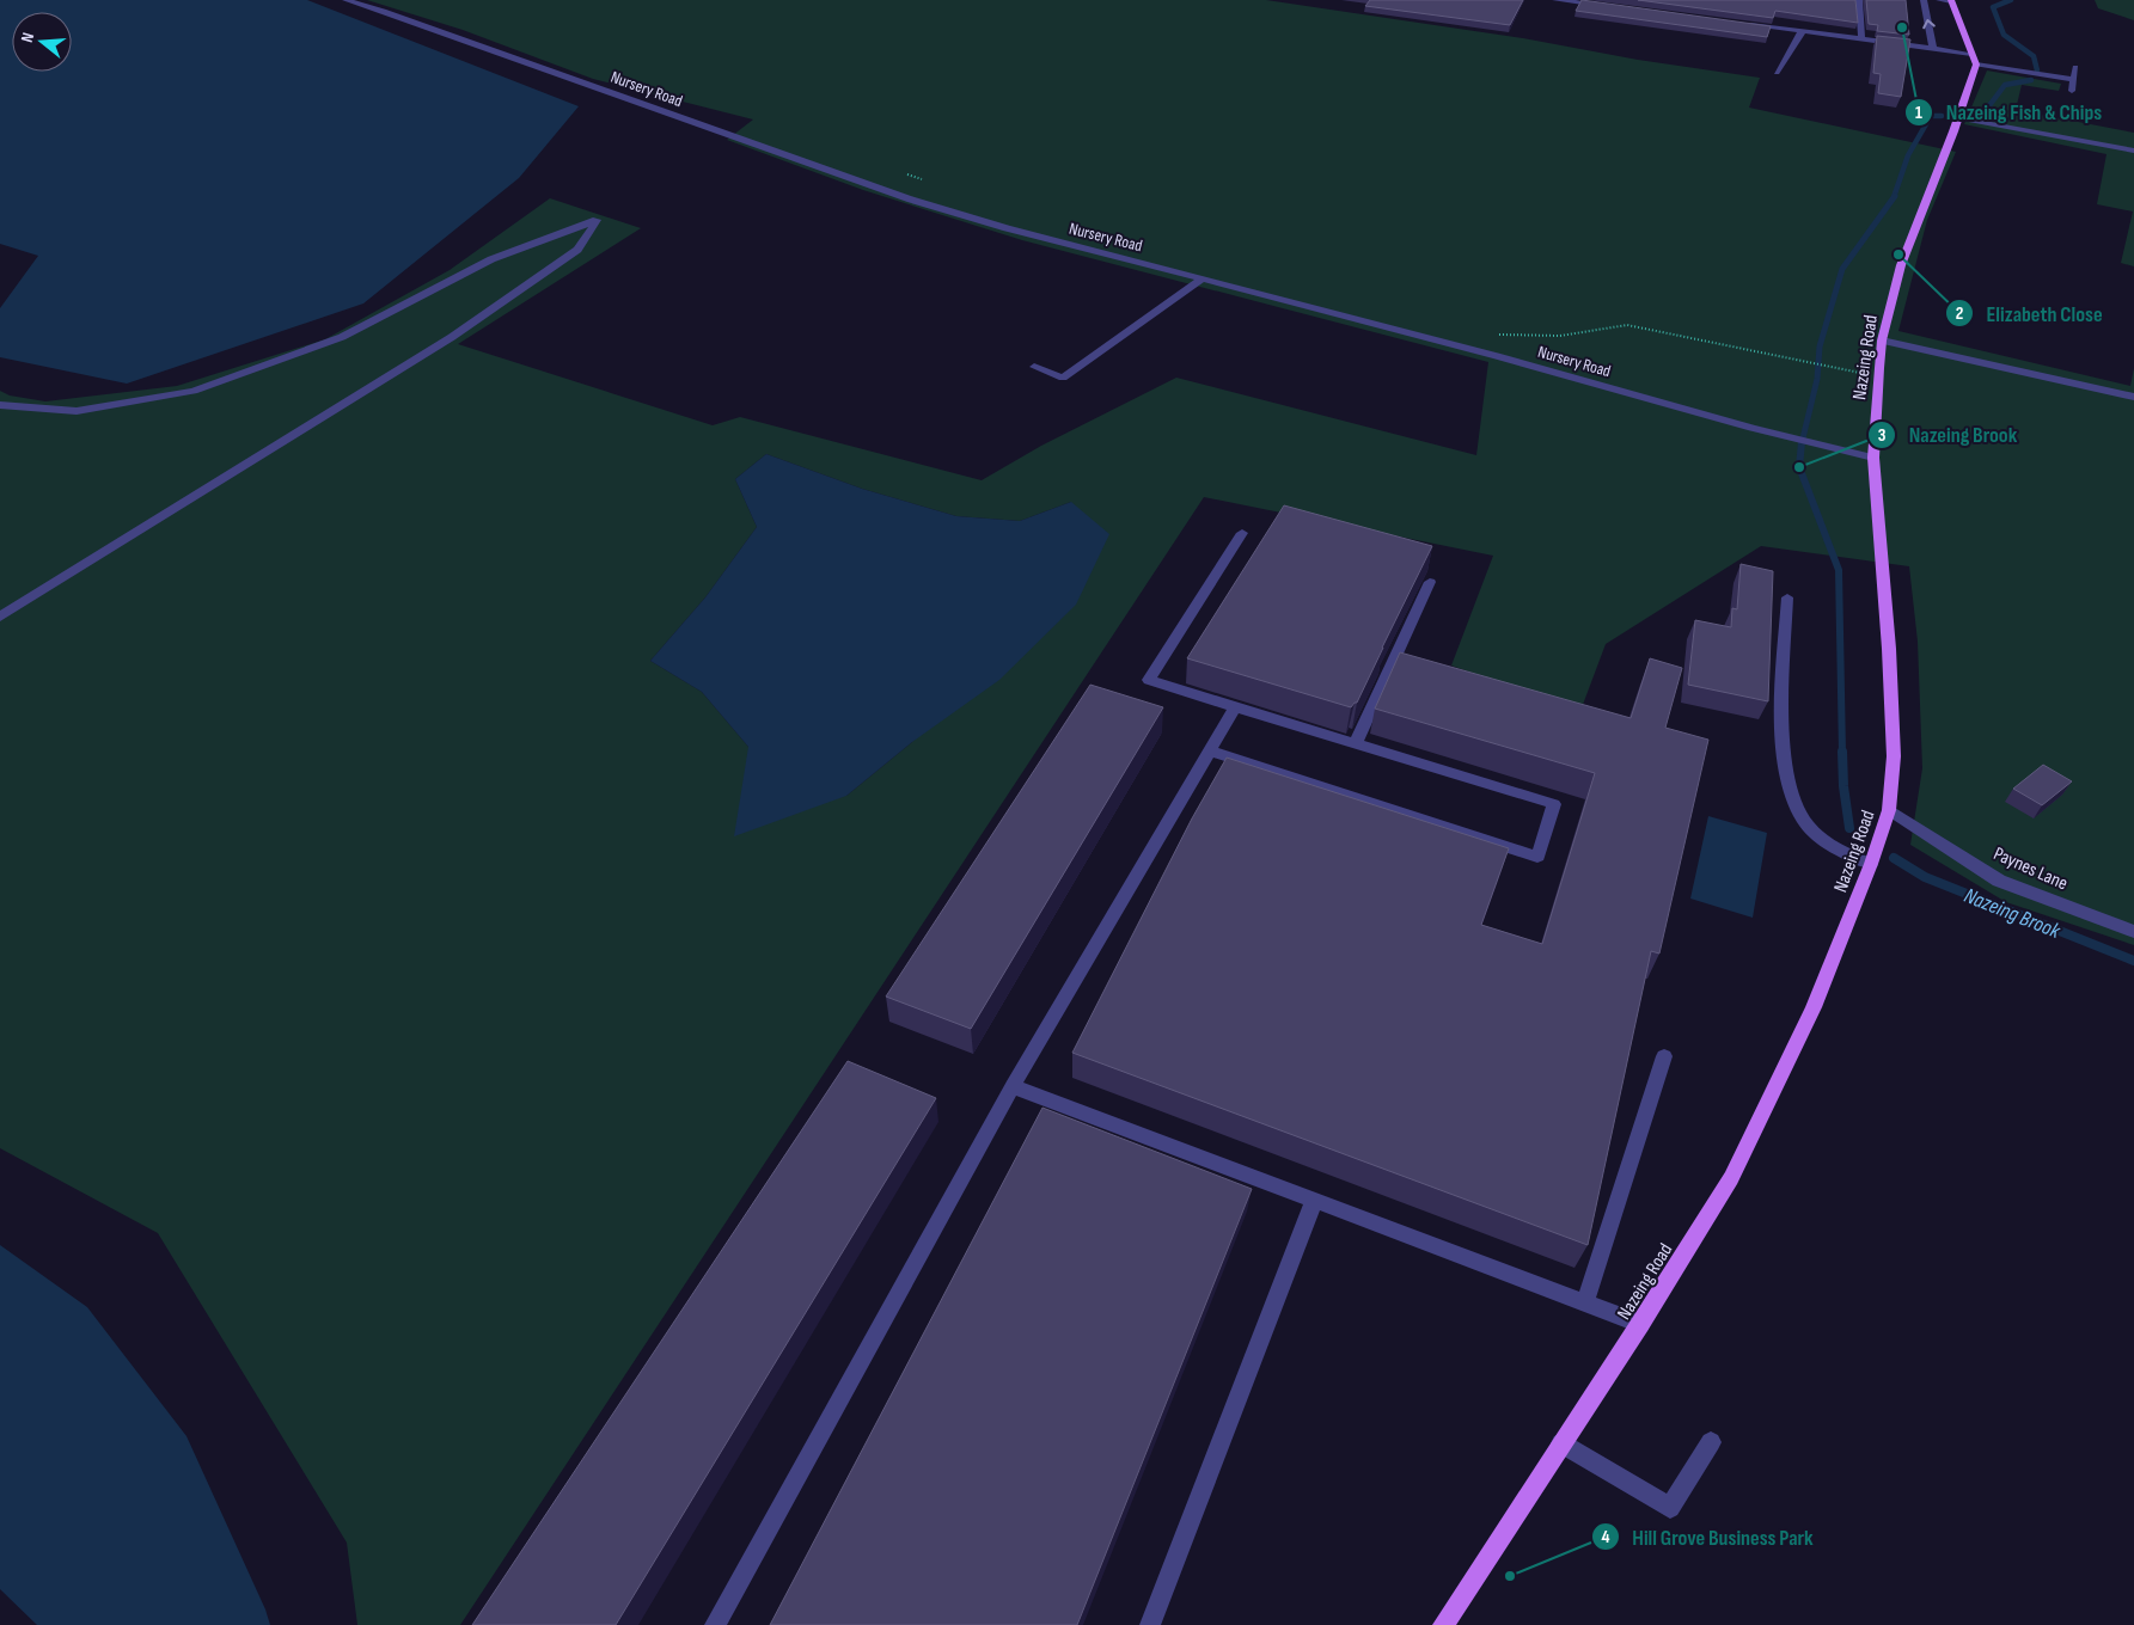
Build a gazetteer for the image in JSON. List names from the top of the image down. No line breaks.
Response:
{"streets":{"main road":["Nazeing Road"],"street":["Nursery Road","Paynes Lane"]},"crossings":[["Nursery Road","Nazeing Road"],["Nazeing Road","Paynes Lane"]],"water":["Nazeing Brook"],"places":["Nazeing Fish & Chips","Elizabeth Close","Nazeing Brook","Hill Grove Business Park"],"north":"left"}
